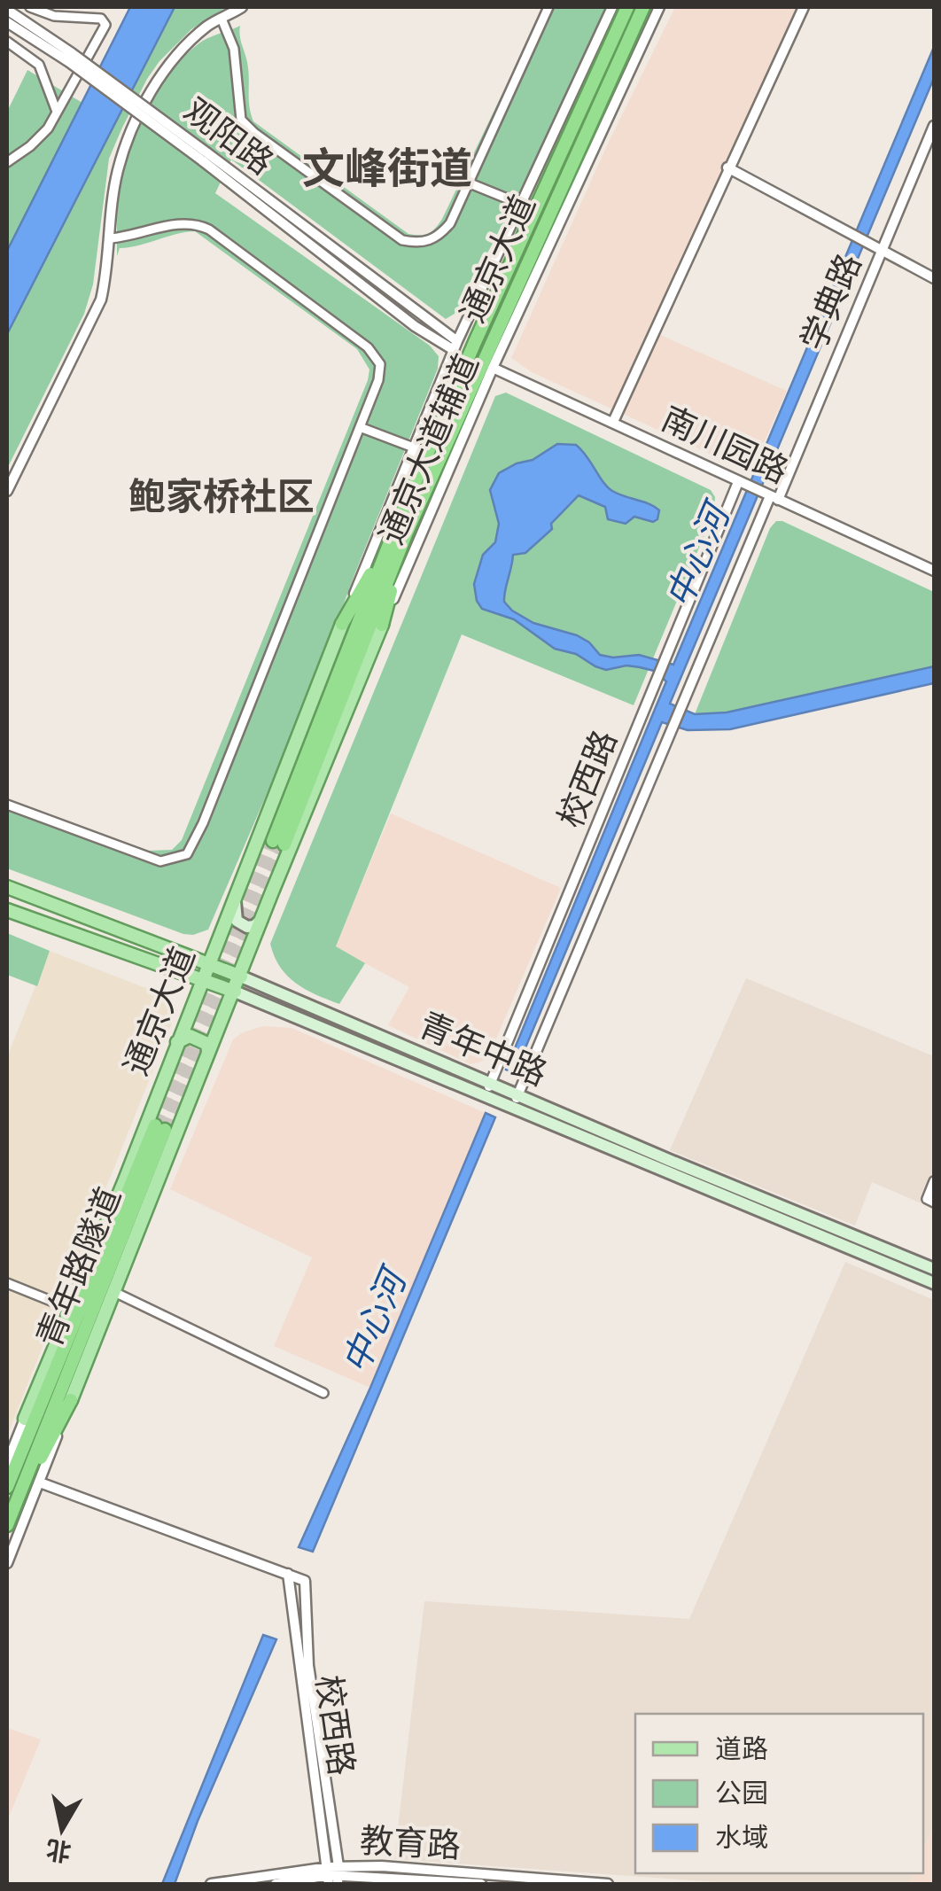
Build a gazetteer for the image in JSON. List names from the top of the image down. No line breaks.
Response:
{"streets":{"highway":["通京大道","青年路隧道"],"main road":["青年中路"],"street":["观阳路","学典路","南川园路","通京大道辅道","校西路","教育路"]},"crossings":[["观阳路","通京大道辅道"],["通京大道","通京大道辅道"],["通京大道","青年中路"],["学典路","南川园路"],["学典路","校西路"],["南川园路","通京大道辅道"],["南川园路","校西路"],["校西路","青年中路"],["校西路","教育路"]],"districts":["文峰街道","鲍家桥社区"],"water":["中心河"],"legend":["道路","公园","水域"],"north":"bottom"}
